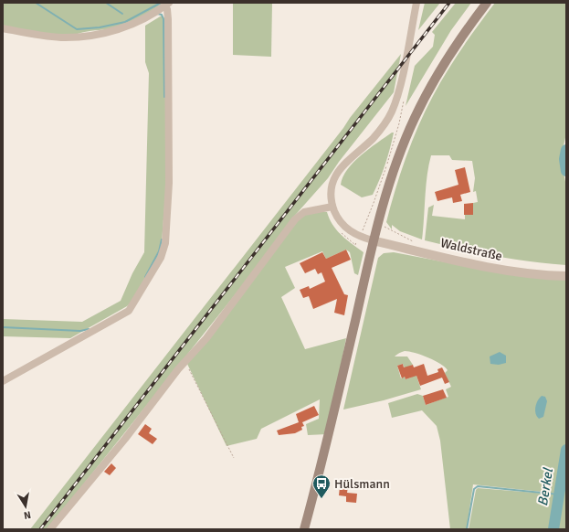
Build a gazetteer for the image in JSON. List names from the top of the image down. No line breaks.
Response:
{"streets":{"street":["Waldstraße"]},"water":["Berkel"],"places":{"bus stop":["Hülsmann"]},"north":"bottom"}
